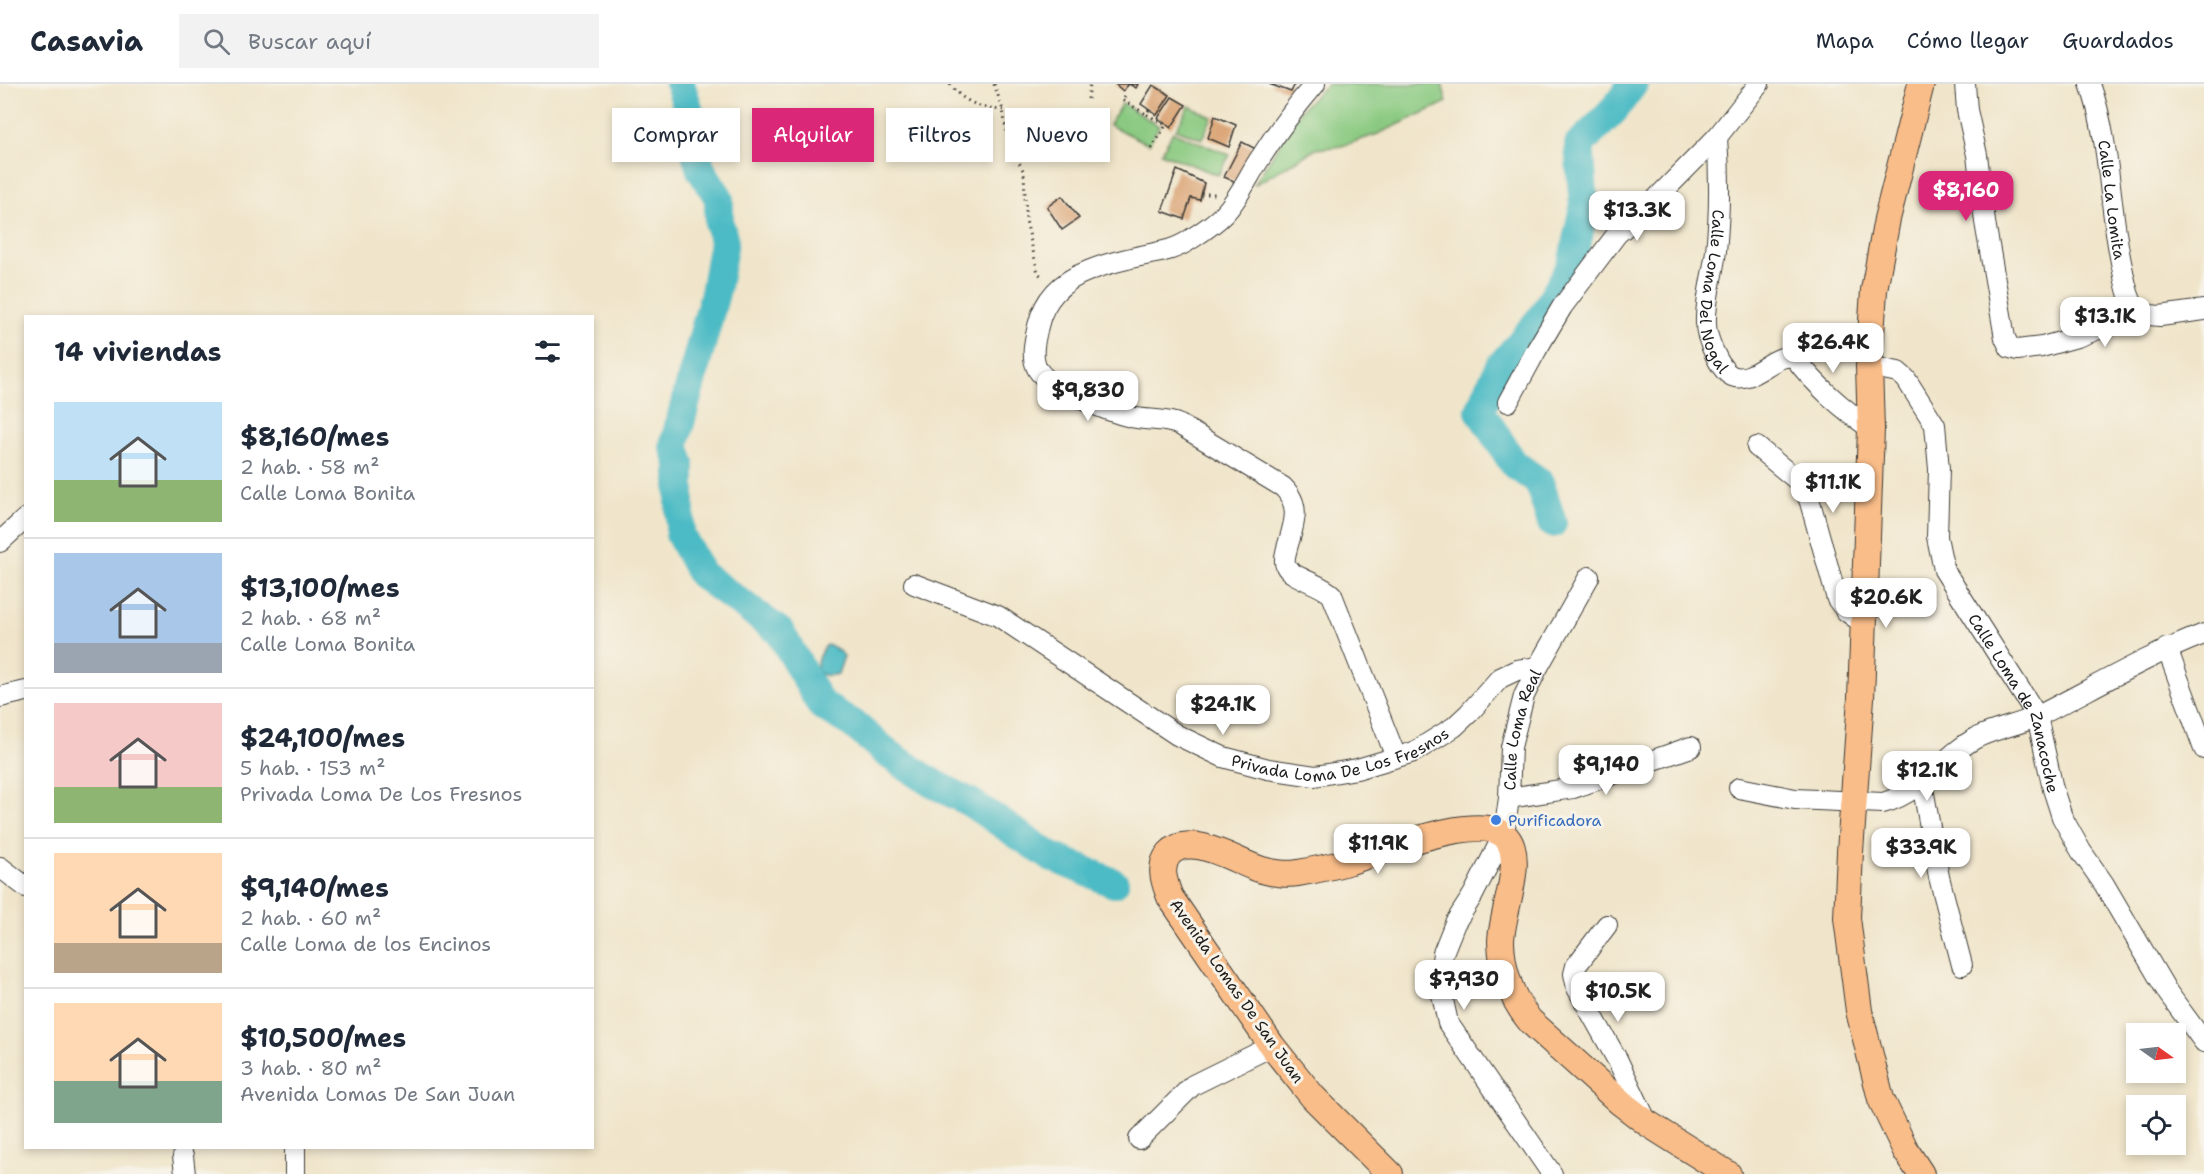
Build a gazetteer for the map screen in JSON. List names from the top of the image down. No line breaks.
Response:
{"streets":{"main road":["Avenida Lomas De San Juan"],"street":["Calle La Lomita","Calle Loma Del Nogal","Calle Loma de Zanacoche","Calle Loma Real","Privada Loma De Los Fresnos"]},"crossings":[["Calle Loma Real","Privada Loma De Los Fresnos"],["Calle Loma Real","Avenida Lomas De San Juan"]],"places":["Purificadora"],"north":"right","page":{"header":"Casavia","search":"Buscar aquí","nav":["Mapa","Cómo llegar","Guardados"],"chip":["Comprar","Alquilar","Filtros","Nuevo"],"price":["$8,160","$13.3K","$13.1K","$26.4K","$9,830","$11.1K","$20.6K","$24.1K","$9,140","$12.1K","$11.9K","$33.9K","$7,930","$10.5K"],"heading":"14 viviendas","list":[{"name":"$8,160/mes","note":"2 hab. · 58 m² · Calle Loma Bonita"},{"name":"$13,100/mes","note":"2 hab. · 68 m² · Calle Loma Bonita"},{"name":"$24,100/mes","note":"5 hab. · 153 m² · Privada Loma De Los Fresnos"},{"name":"$9,140/mes","note":"2 hab. · 60 m² · Calle Loma de los Encinos"},{"name":"$10,500/mes","note":"3 hab. · 80 m² · Avenida Lomas De San Juan"}]}}
